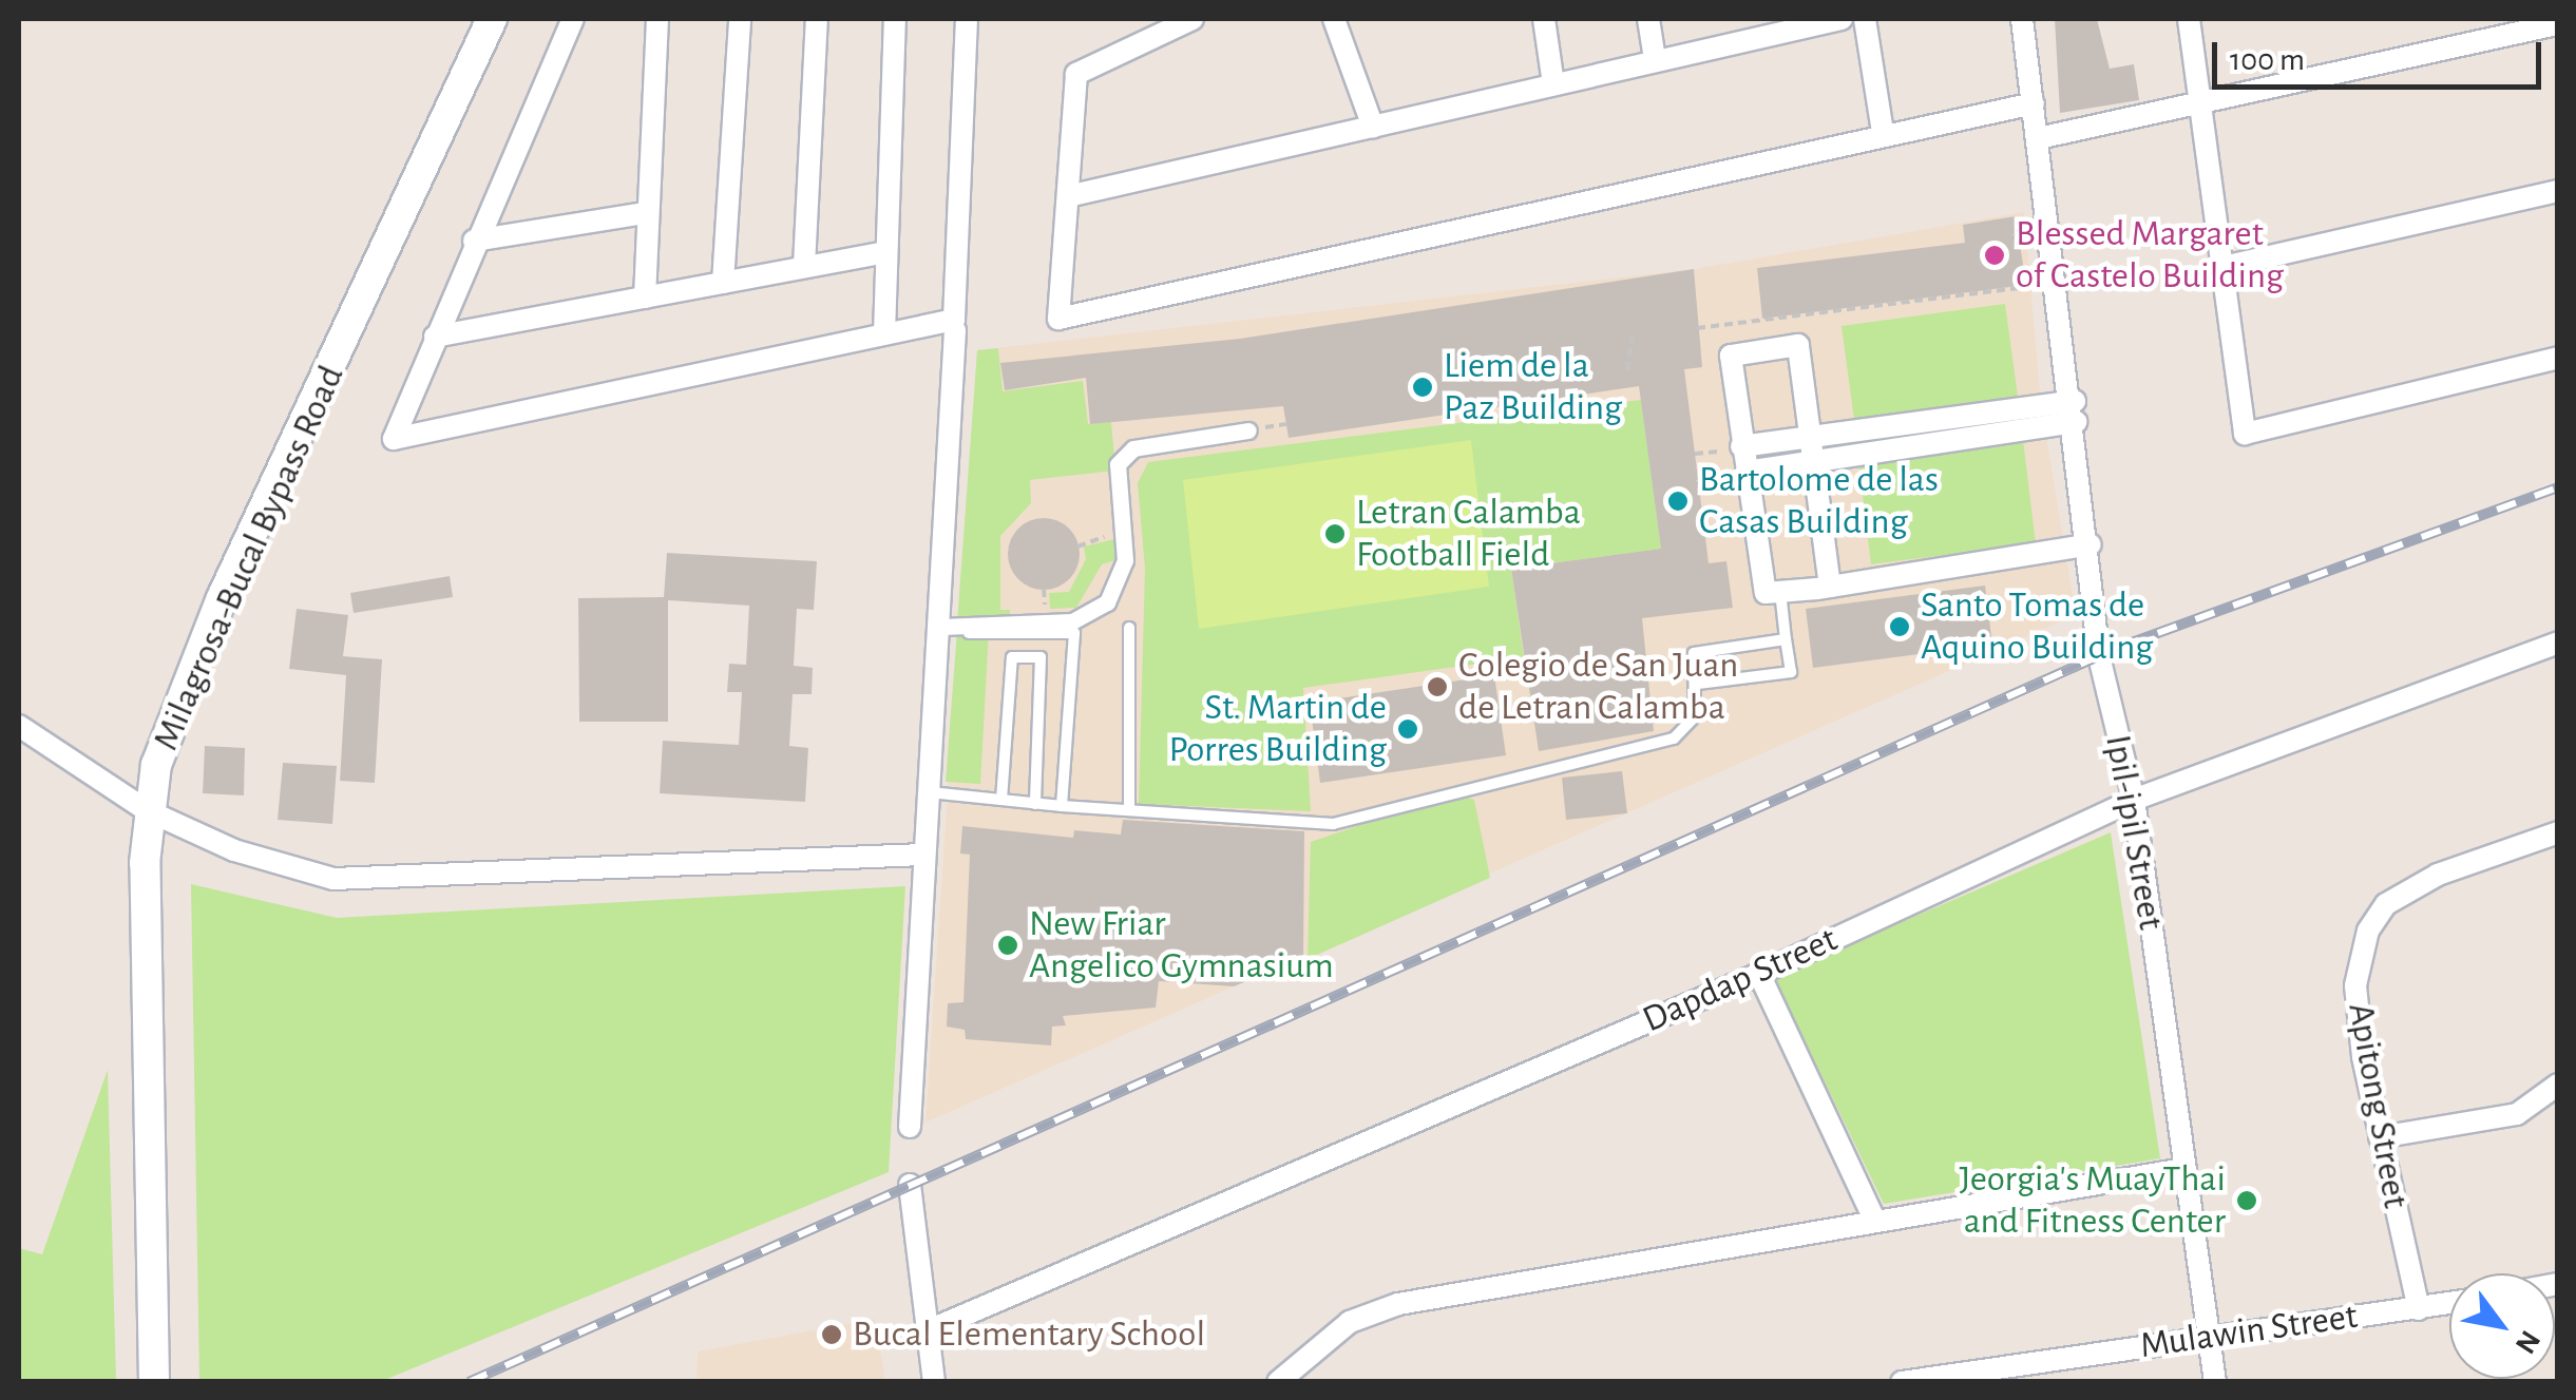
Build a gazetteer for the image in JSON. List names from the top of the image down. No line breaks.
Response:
{"streets":{"main road":["Milagrosa-Bucal Bypass Road"],"street":["Ipil-ipil Street","Dapdap Street","Apitong Street","Mulawin Street"]},"crossings":[["Ipil-ipil Street","Dapdap Street"],["Ipil-ipil Street","Mulawin Street"],["Apitong Street","Mulawin Street"]],"places":["Blessed Margaret of Castelo Building","Liem de la Paz Building","Bartolome de las Casas Building","Letran Calamba Football Field","Santo Tomas de Aquino Building","Colegio de San Juan de Letran Calamba","St. Martin de Porres Building","New Friar Angelico Gymnasium","Jeorgia's MuayThai and Fitness Center","Bucal Elementary School"],"scale_bar":"100 m","north":"bottom right"}
